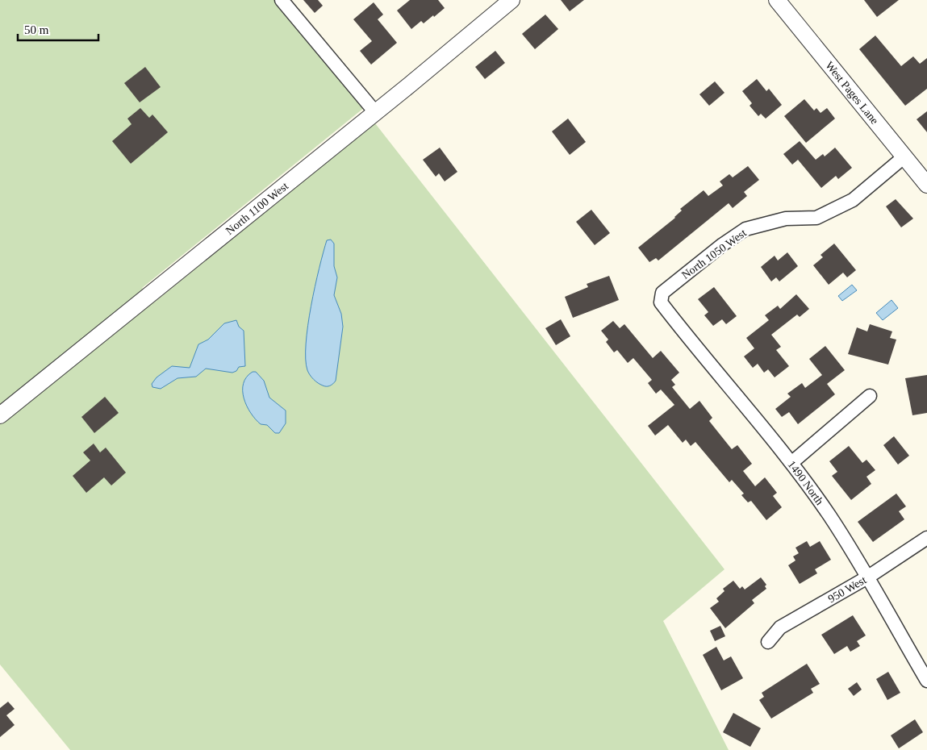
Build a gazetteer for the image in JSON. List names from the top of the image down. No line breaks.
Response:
{"streets":{"street":["West Pages Lane","North 1100 West","North 1050 West","1490 North","950 West"]},"crossings":[["West Pages Lane","North 1050 West"],["North 1050 West","1490 North"],["1490 North","950 West"]],"scale_bar":"50 m"}
